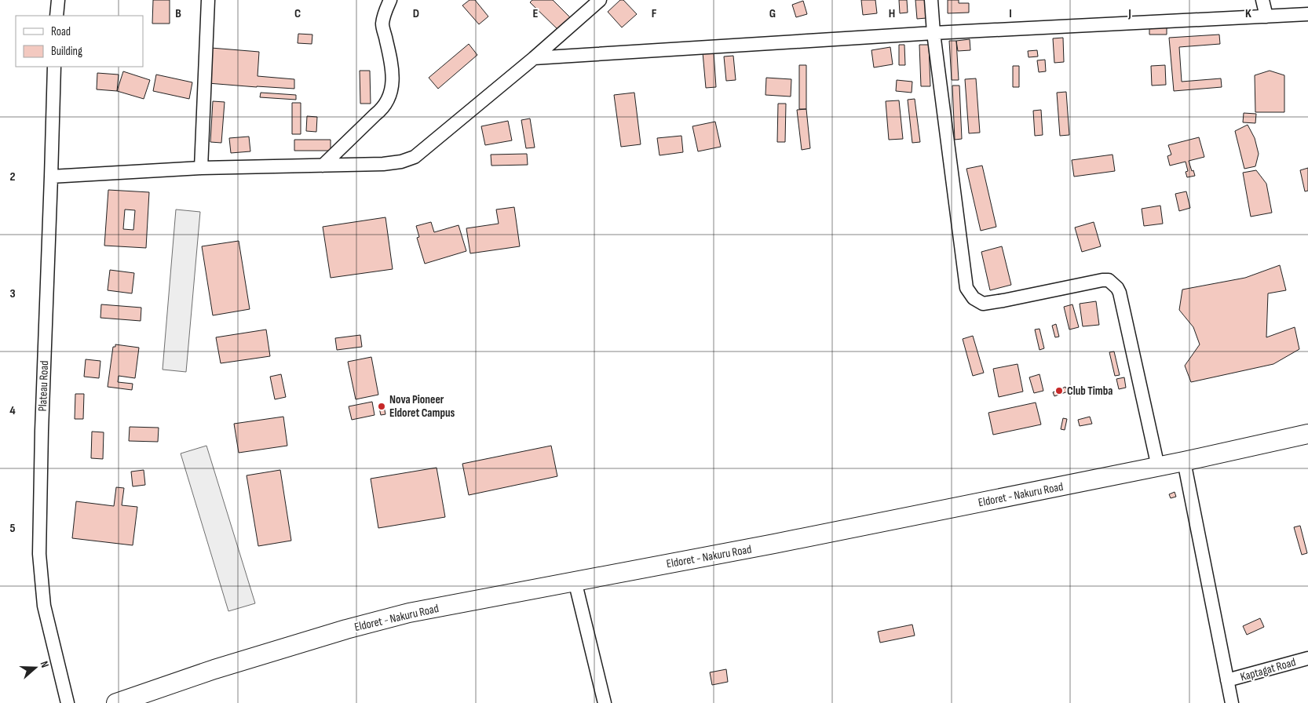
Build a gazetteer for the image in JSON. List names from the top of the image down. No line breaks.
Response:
{"streets":{"highway":["Eldoret - Nakuru Road"],"street":["Plateau Road","Kaptagat Road"]},"places":["Club Timba","Nova Pioneer Eldoret Campus"],"legend":["Road","Building"],"north":"right","grid":{"columns":["B","C","D","E","F","G","H","I","J","K"],"rows":["2","3","4","5"]}}
